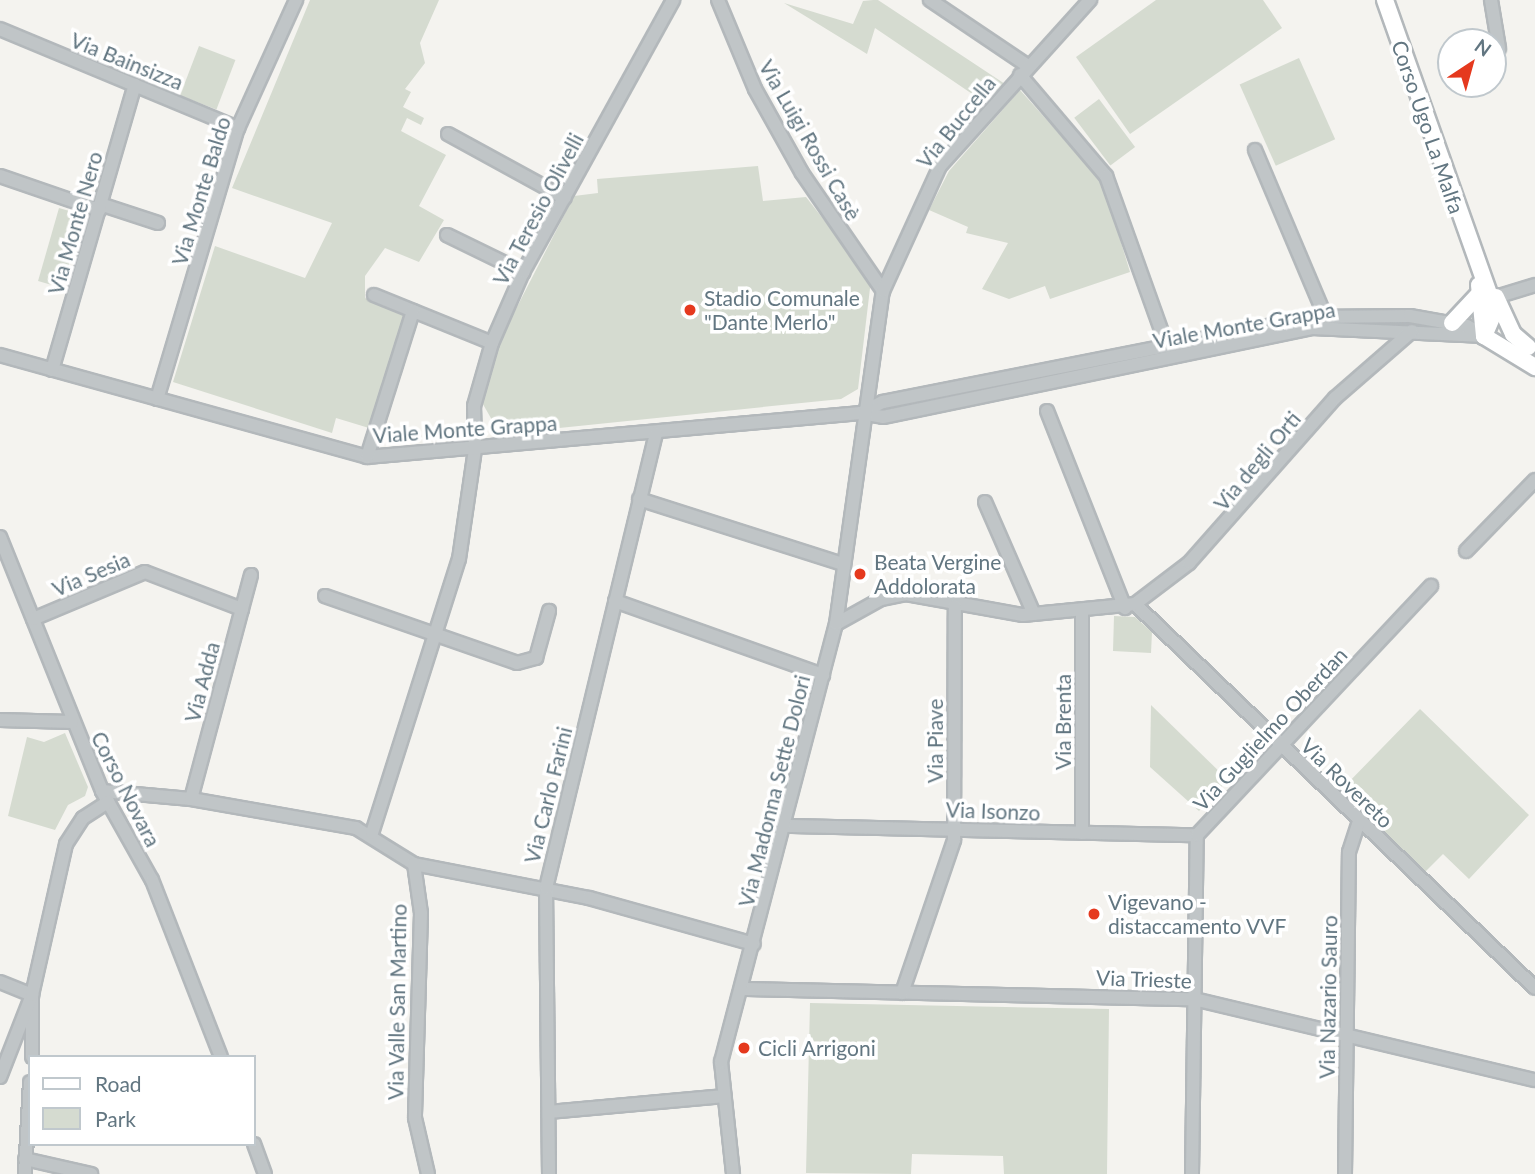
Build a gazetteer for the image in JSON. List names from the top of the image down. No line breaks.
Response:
{"streets":{"main road":["Corso Ugo La Malfa"],"street":["Via Bainsizza","Via Buccella","Via Luigi Rossi Casè","Via Monte Baldo","Via Teresio Olivelli","Via Monte Nero","Viale Monte Grappa","Via degli Orti","Via Sesia","Via Adda","Via Brenta","Via Guglielmo Oberdan","Via Piave","Via Rovereto","Corso Novara","Via Madonna Sette Dolori","Via Carlo Farini","Via Isonzo","Via Trieste","Via Nazario Sauro","Via Valle San Martino"]},"crossings":[["Via Bainsizza","Via Monte Baldo"],["Via Bainsizza","Via Monte Nero"],["Via Buccella","Via Luigi Rossi Casè"],["Via Buccella","Viale Monte Grappa"],["Via Buccella","Via Madonna Sette Dolori"],["Corso Ugo La Malfa","Viale Monte Grappa"],["Via Monte Baldo","Viale Monte Grappa"],["Via Teresio Olivelli","Viale Monte Grappa"],["Via Monte Nero","Viale Monte Grappa"],["Viale Monte Grappa","Via degli Orti"],["Viale Monte Grappa","Via Madonna Sette Dolori"],["Viale Monte Grappa","Via Carlo Farini"],["Via degli Orti","Via Rovereto"],["Via Sesia","Via Adda"],["Via Sesia","Corso Novara"],["Via Brenta","Via Isonzo"],["Via Guglielmo Oberdan","Via Rovereto"],["Via Guglielmo Oberdan","Via Isonzo"],["Via Guglielmo Oberdan","Via Trieste"],["Via Piave","Via Isonzo"],["Via Piave","Via Trieste"],["Via Rovereto","Via Nazario Sauro"],["Via Madonna Sette Dolori","Via Isonzo"],["Via Madonna Sette Dolori","Via Trieste"],["Via Trieste","Via Nazario Sauro"]],"places":["Stadio Comunale \"Dante Merlo\"","Beata Vergine Addolorata","Vigevano - distaccamento VVF","Cicli Arrigoni"],"legend":["Road","Park"],"north":"top right"}
